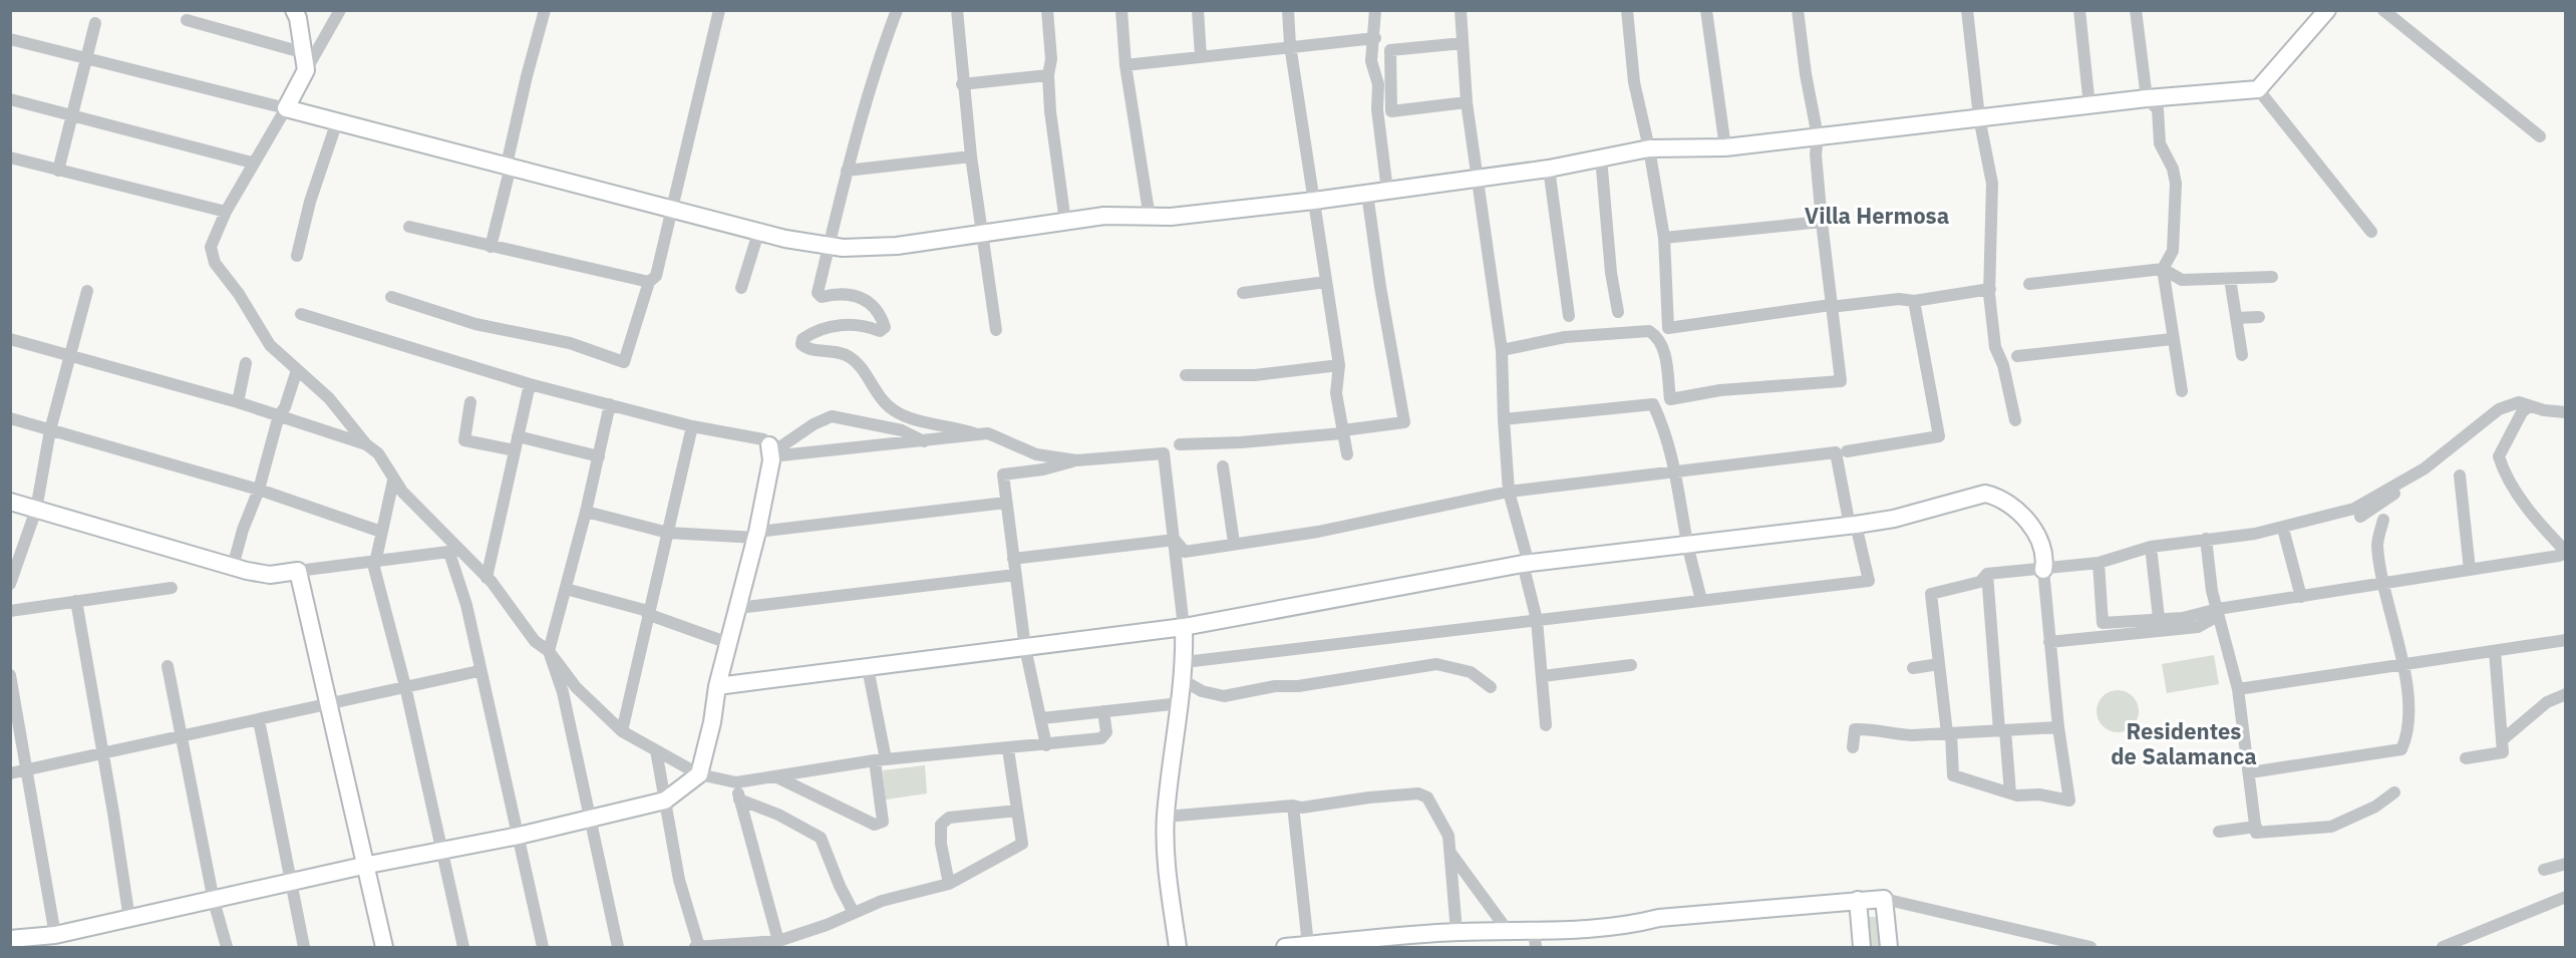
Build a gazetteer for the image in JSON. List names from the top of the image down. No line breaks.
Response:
{"districts":["Villa Hermosa","Residentes de Salamanca"]}
